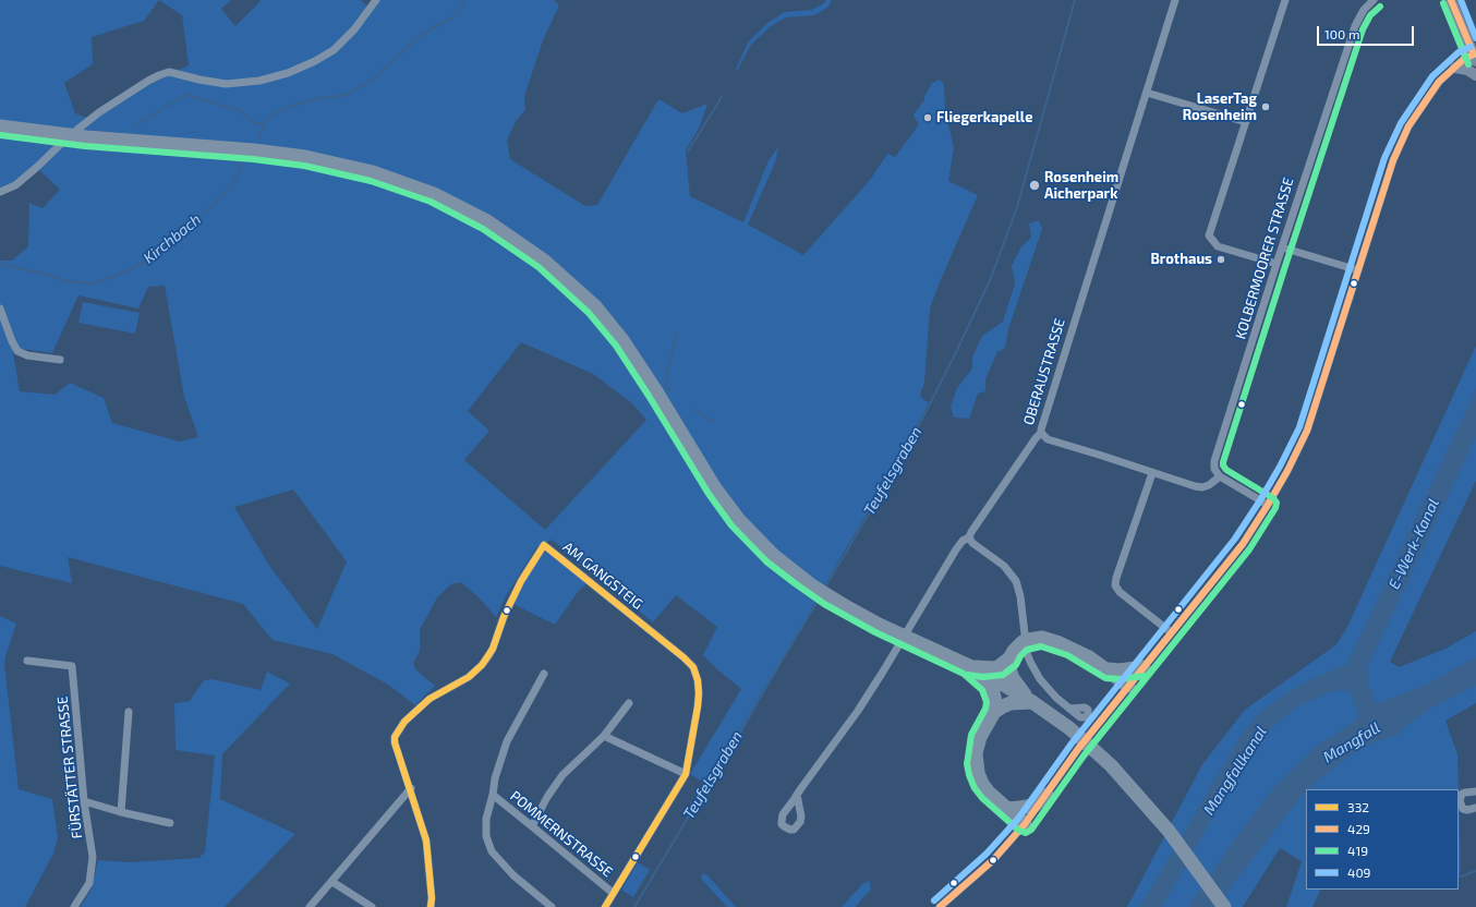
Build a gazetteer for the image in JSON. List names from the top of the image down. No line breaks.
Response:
{"streets":{"street":["KOLBERMOORER STRASSE","OBERAUSTRASSE","AM GANGSTEIG","FÜRSTÄTTER STRASSE","POMMERNSTRASSE"]},"water":["Kirchbach","Teufelsgraben","E-Werk-Kanal","Mangfall","Mangfallkanal"],"places":["LaserTag Rosenheim","Fliegerkapelle","Rosenheim Aicherpark","Brothaus"],"lines":["transit line 429","transit line 409","transit line 419","transit line 332"],"legend":["332","429","419","409"],"scale_bar":"100 m"}
